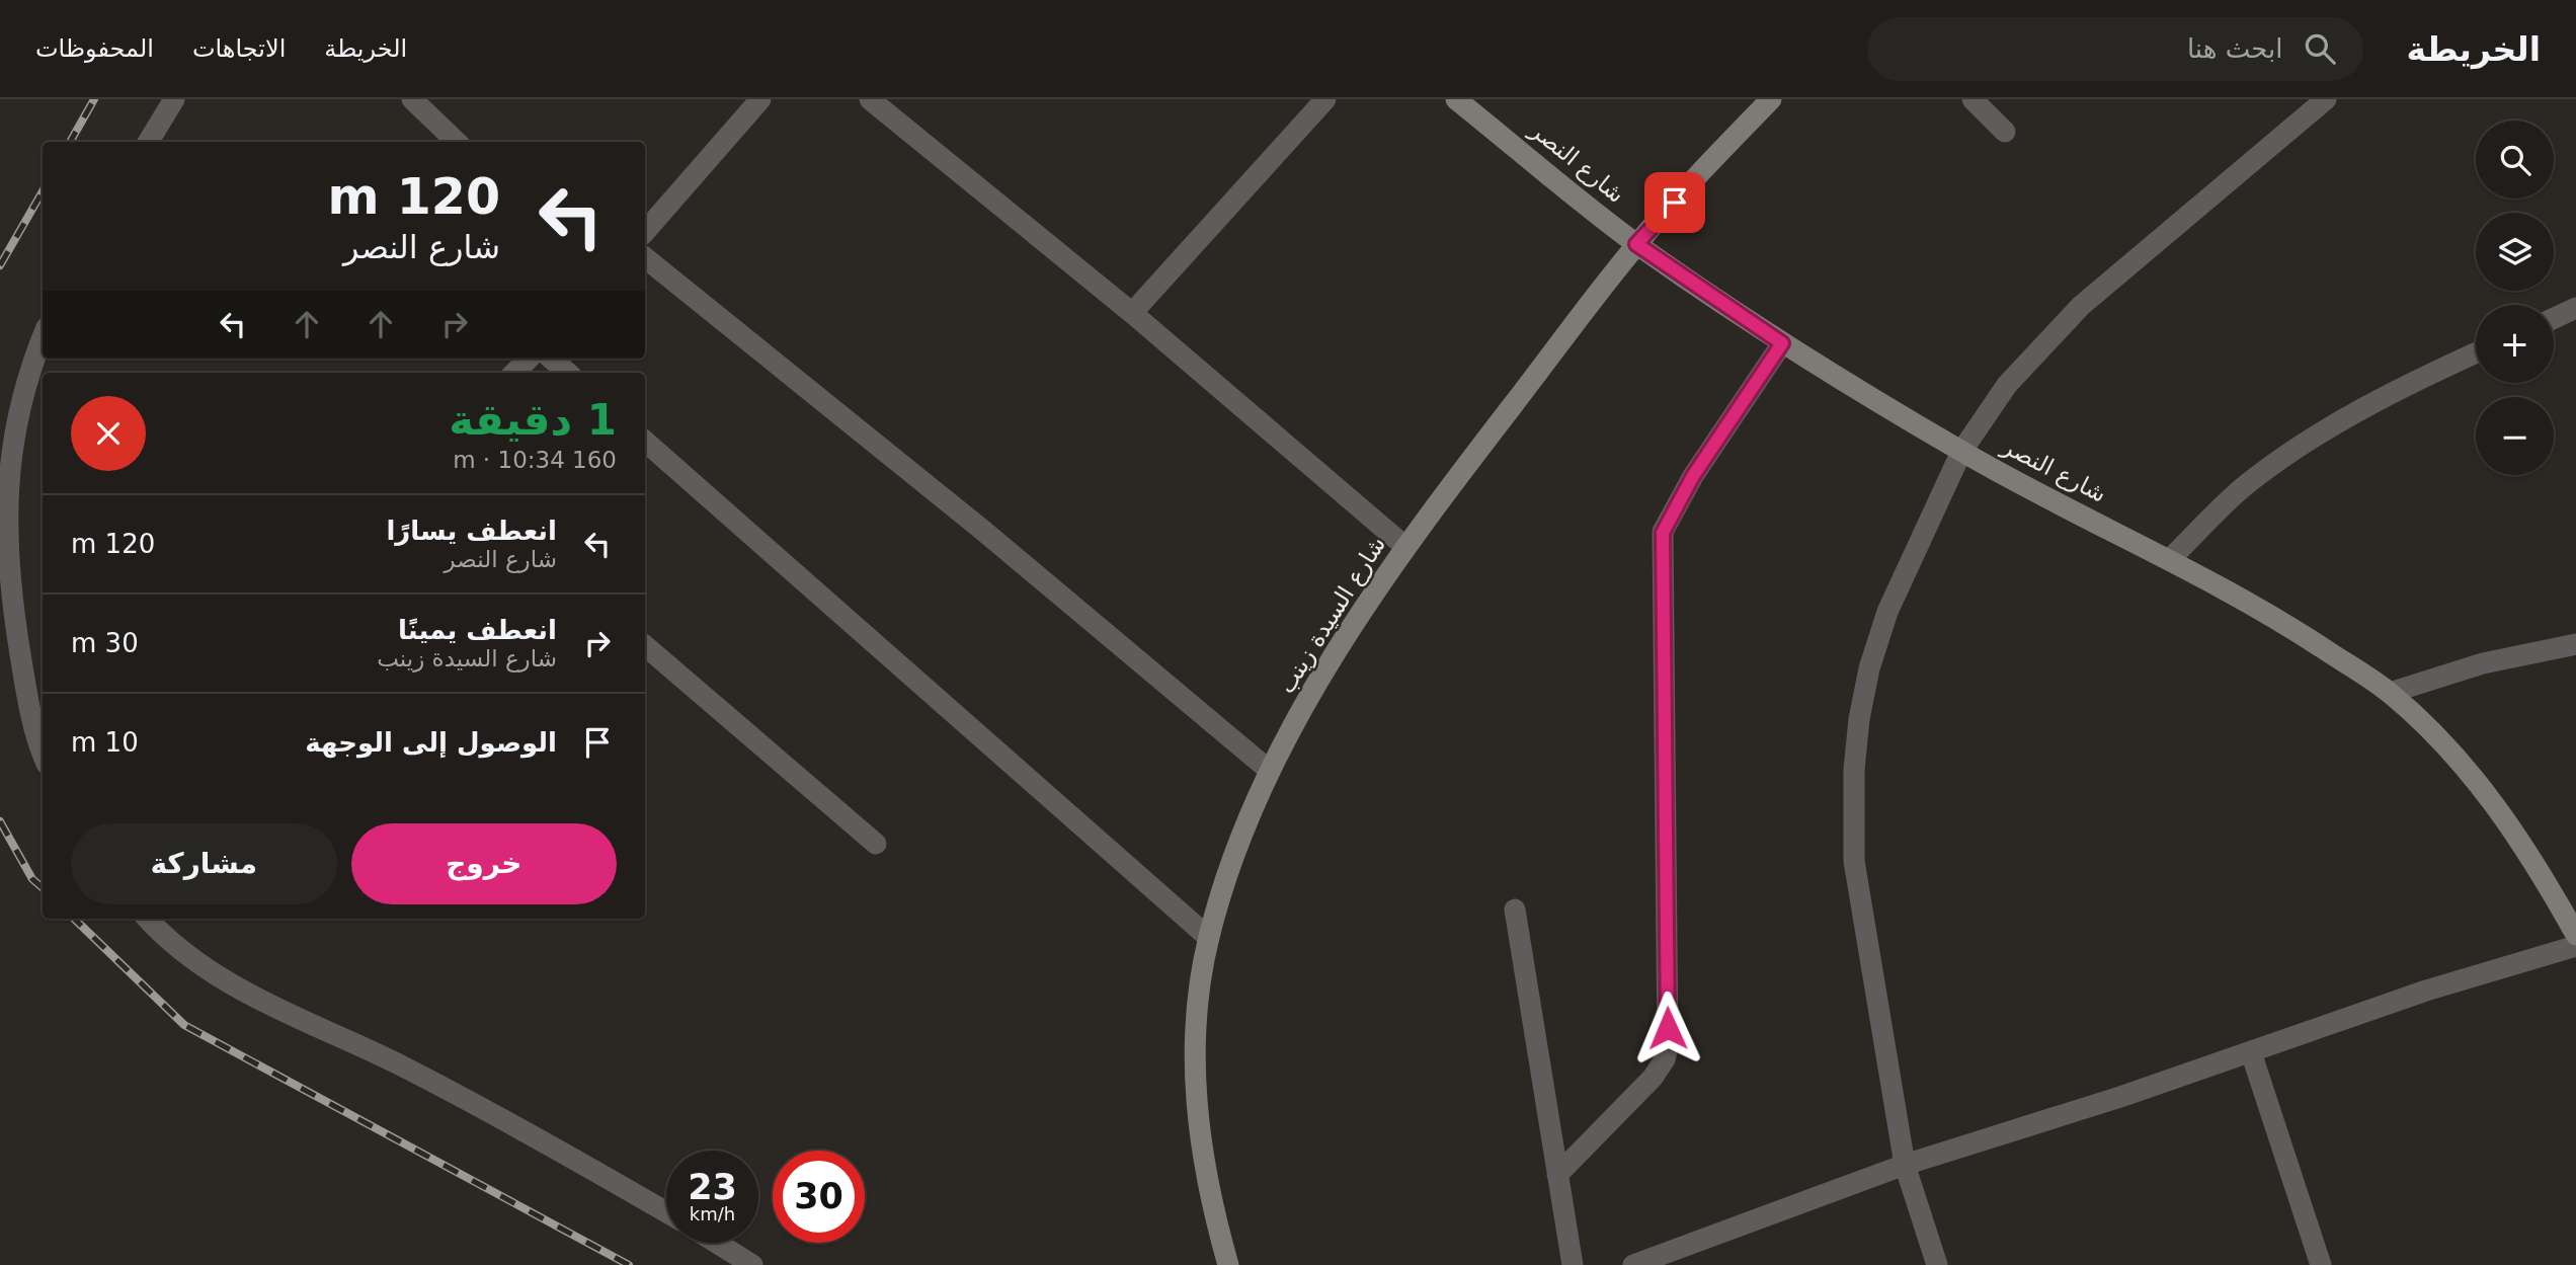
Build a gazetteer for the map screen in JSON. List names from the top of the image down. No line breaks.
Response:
{"streets":{"street":["شارع النصر","شارع السيدة زينب"]},"crossings":[["شارع النصر","شارع السيدة زينب"]],"page":{"header":"الخريطة","search":"ابحث هنا","nav":["الخريطة","الاتجاهات","المحفوظات"],"map_buttons":["+","−"],"turn":["120 m","شارع النصر"],"heading":["1 دقيقة","160 m · 10:34"],"list":[{"name":"انعطف يسارًا","note":"شارع النصر","value":"120 m"},{"name":"انعطف يمينًا","note":"شارع السيدة زينب","value":"30 m"},{"name":"الوصول إلى الوجهة","value":"10 m"}],"buttons":["خروج","مشاركة"],"speed":"23 km/h","limit":"30"}}
